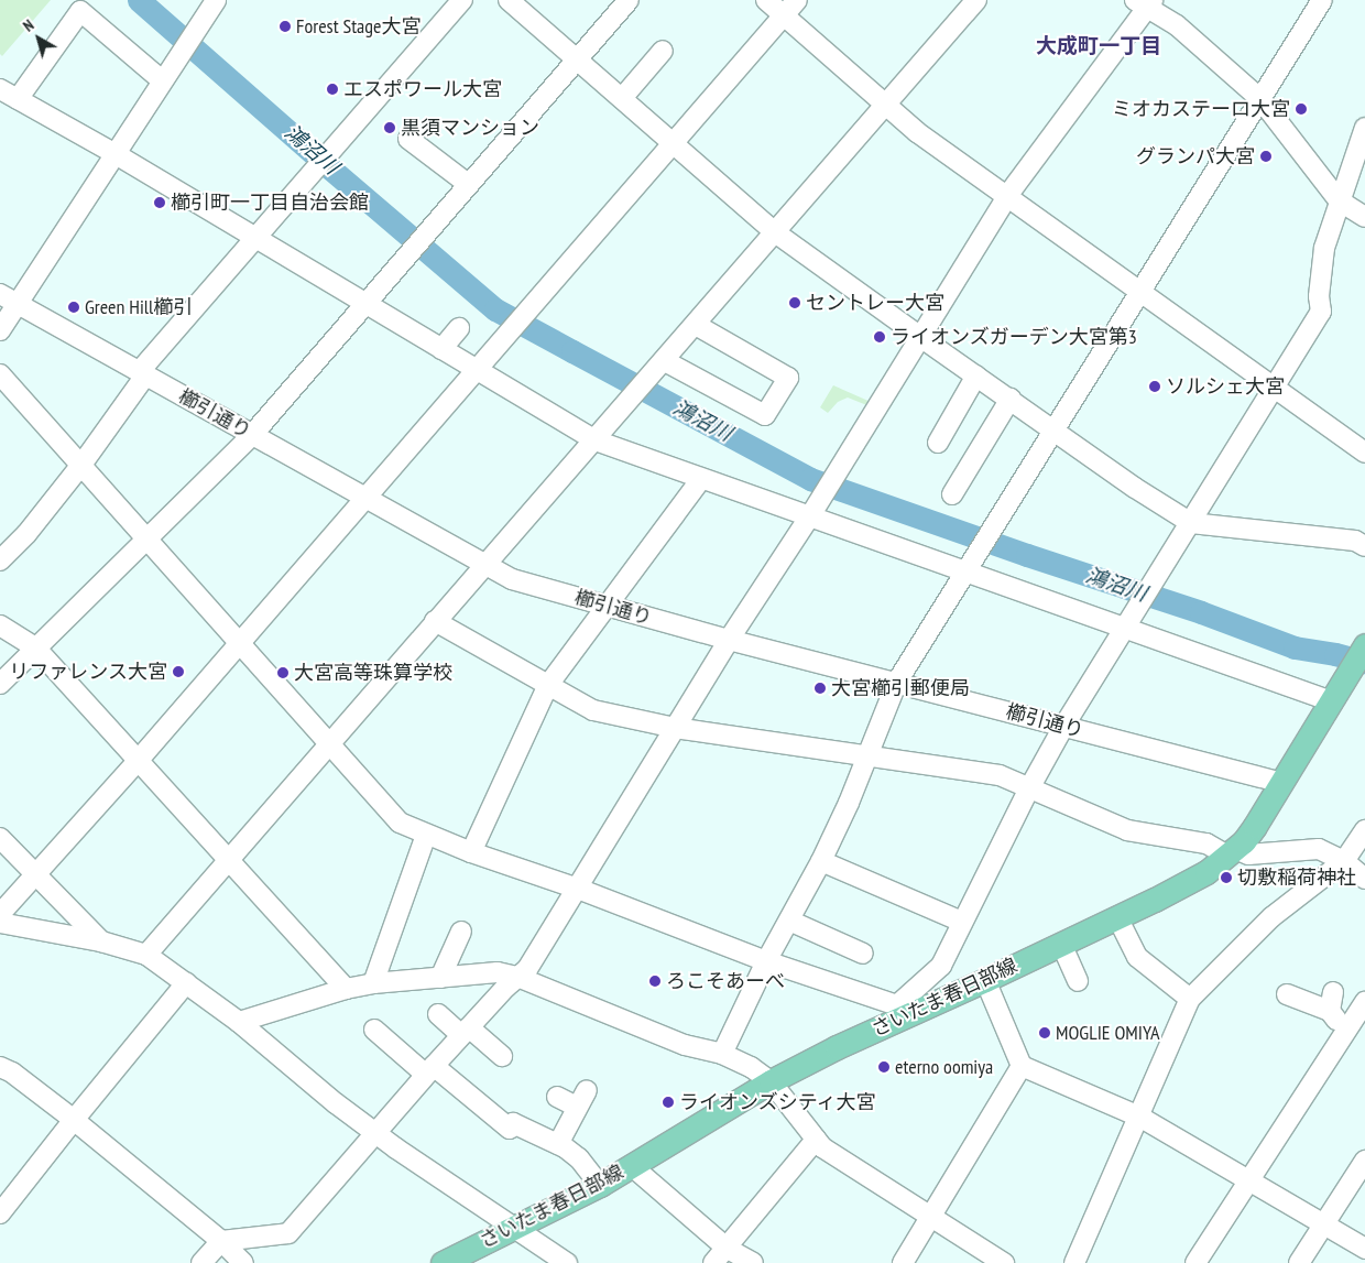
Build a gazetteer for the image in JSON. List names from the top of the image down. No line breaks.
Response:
{"streets":{"main road":["さいたま春日部線"],"street":["櫛引通り"]},"crossings":[["櫛引通り","さいたま春日部線"]],"districts":["大成町一丁目"],"water":["鴻沼川"],"places":["Forest Stage大宮","エスポワール大宮","ミオカステーロ大宮","黒須マンション","グランパ大宮","櫛引町一丁目自治会館","セントレー大宮","Green Hill櫛引","ライオンズガーデン大宮第3","ソルシェ大宮","リファレンス大宮","大宮高等珠算学校","大宮櫛引郵便局","切敷稲荷神社","ろこそあーべ","MOGLIE OMIYA","eterno oomiya","ライオンズシティ大宮"],"north":"top left"}
